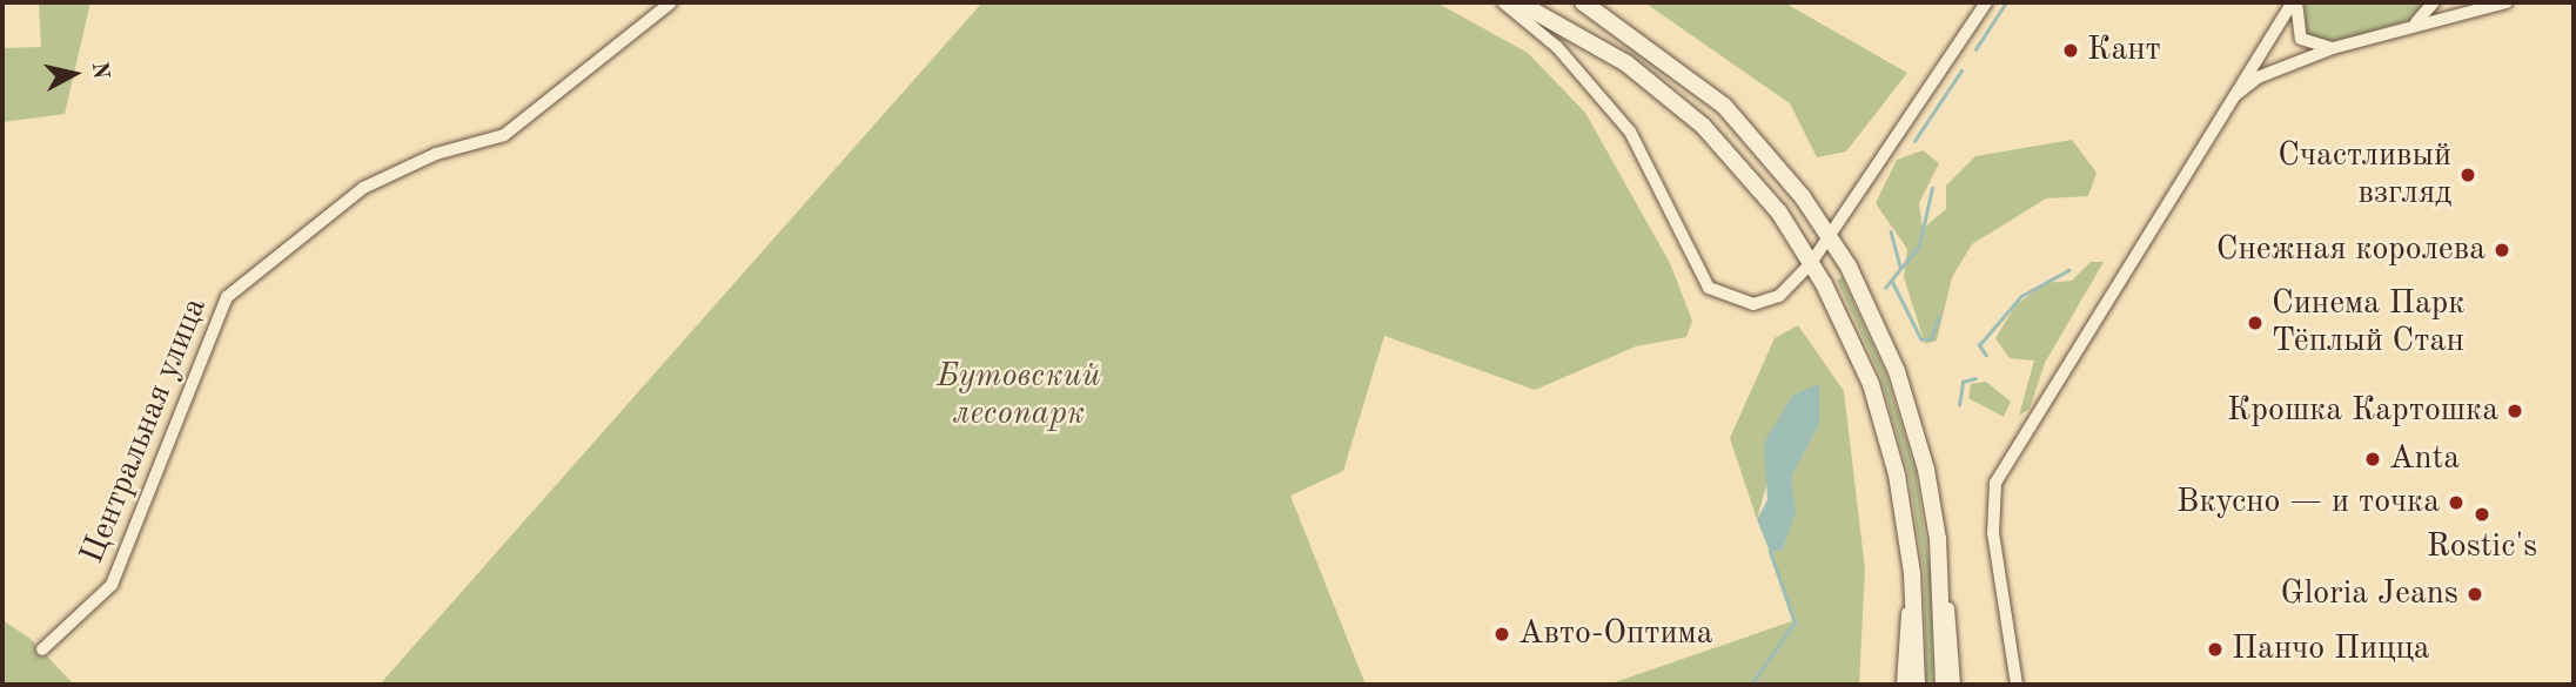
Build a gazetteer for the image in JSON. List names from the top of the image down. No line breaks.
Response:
{"streets":{"street":["Центральная улица"]},"parks":["Бутовский лесопарк"],"places":["Кант","Счастливый взгляд","Снежная королева","Синема Парк Тёплый Стан","Крошка Картошка","Anta","Вкусно — и точка","Rostic's","Gloria Jeans","Авто-Оптима","Панчо Пицца"],"north":"right"}
